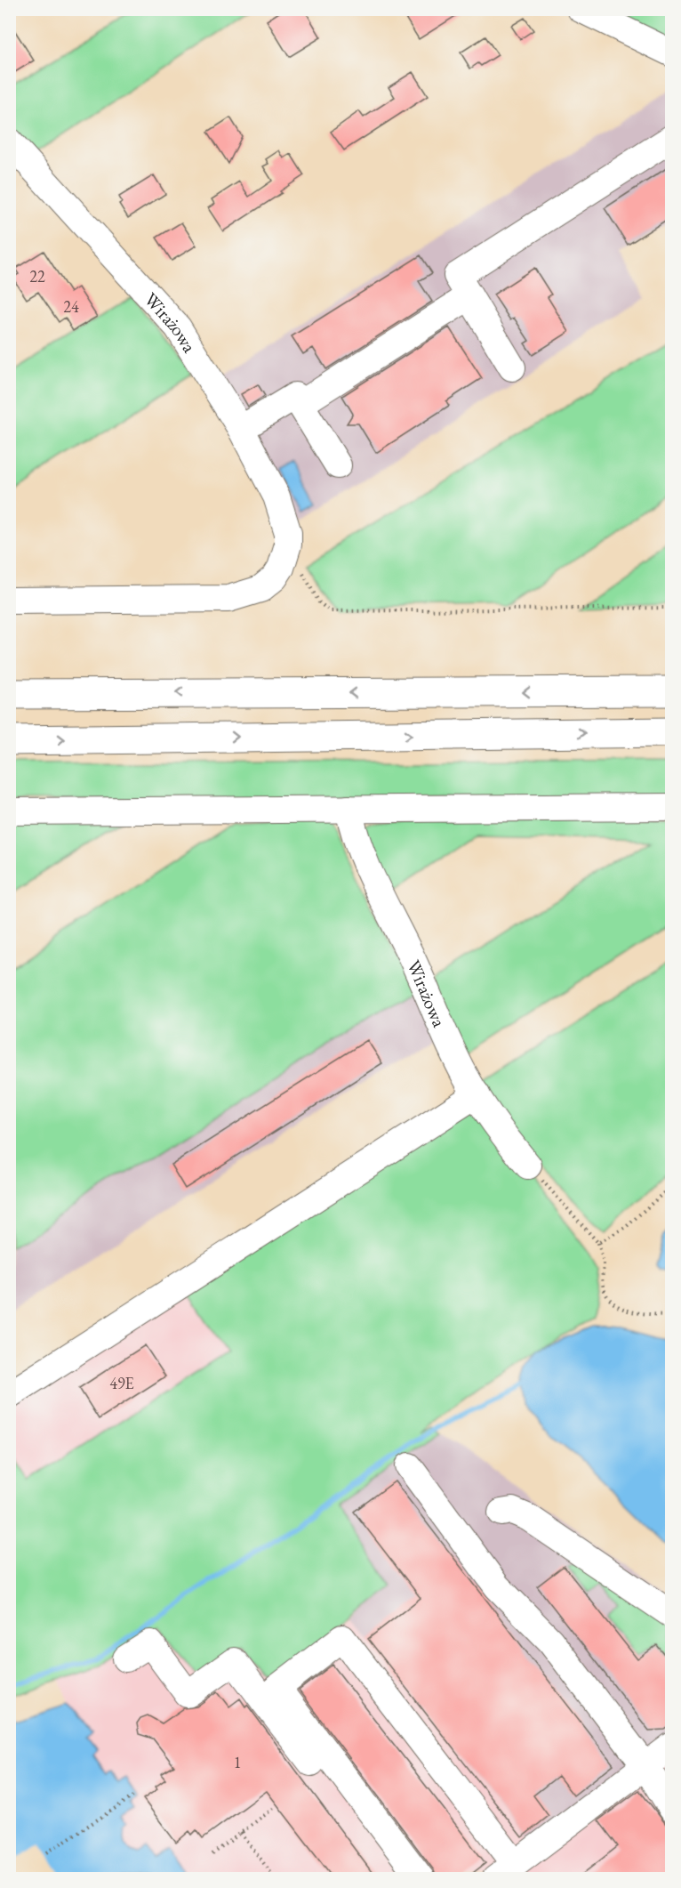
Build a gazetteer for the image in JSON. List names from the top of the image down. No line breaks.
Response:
{"streets":{"street":["Wirażowa"]},"house_numbers":["22","24","49E","1"]}
